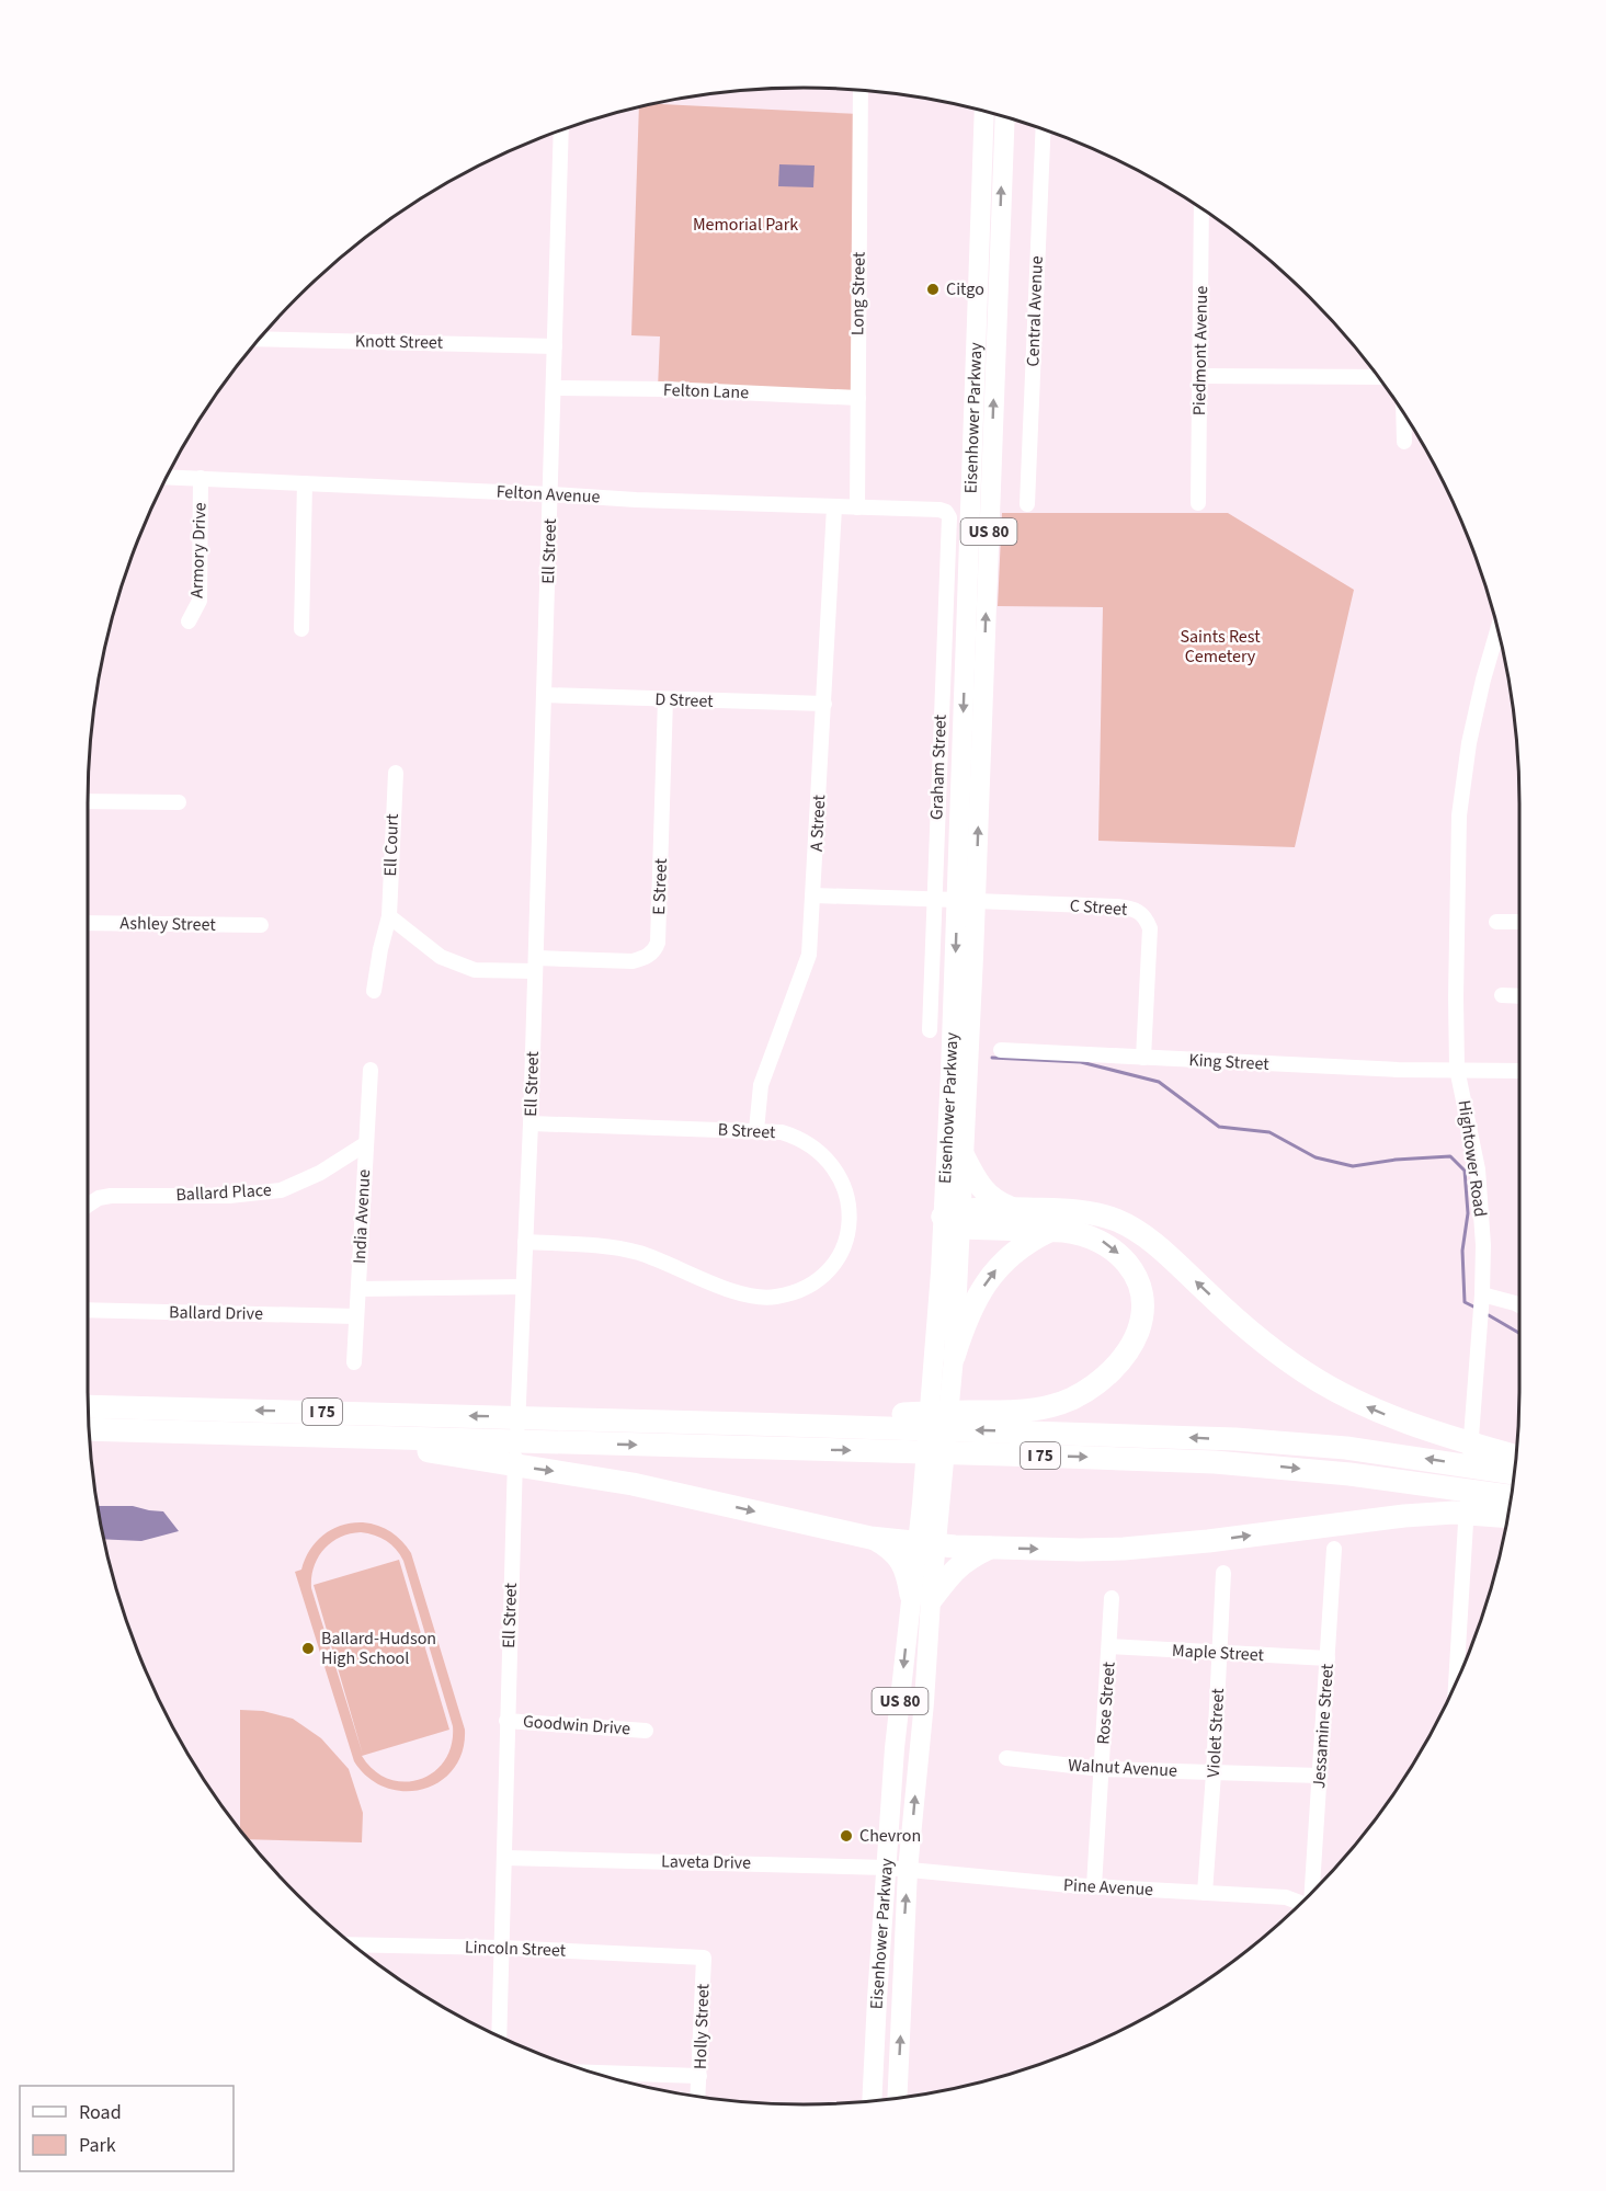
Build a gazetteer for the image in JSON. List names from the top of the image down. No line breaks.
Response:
{"streets":{"highway":["I 75"],"main road":["Eisenhower Parkway","US 80"],"street":["Long Street","Central Avenue","Knott Street","Piedmont Avenue","Felton Lane","Felton Avenue","Armory Drive","Ell Street","D Street","Graham Street","A Street","Ell Court","E Street","C Street","Ashley Street","King Street","B Street","Hightower Road","Ballard Place","India Avenue","Ballard Drive","Maple Street","Rose Street","Goodwin Drive","Jessamine Street","Violet Street","Walnut Avenue","Laveta Drive","Pine Avenue","Lincoln Street","Holly Street"]},"crossings":[["Long Street","Felton Lane"],["Long Street","Felton Avenue"],["Knott Street","Ell Street"],["Felton Lane","Ell Street"],["Eisenhower Parkway","C Street"],["Eisenhower Parkway","Laveta Drive"],["Eisenhower Parkway","Pine Avenue"],["Felton Avenue","Armory Drive"],["Felton Avenue","Ell Street"],["Felton Avenue","Graham Street"],["Felton Avenue","A Street"],["Ell Street","D Street"],["Ell Street","E Street"],["Ell Street","B Street"],["Ell Street","Goodwin Drive"],["Ell Street","Laveta Drive"],["Ell Street","Lincoln Street"],["D Street","A Street"],["D Street","E Street"],["Graham Street","C Street"],["A Street","C Street"],["A Street","B Street"],["C Street","King Street"],["King Street","Hightower Road"],["Ballard Place","India Avenue"],["India Avenue","Ballard Drive"],["Maple Street","Rose Street"],["Maple Street","Jessamine Street"],["Maple Street","Violet Street"],["Rose Street","Walnut Avenue"],["Rose Street","Pine Avenue"],["Jessamine Street","Walnut Avenue"],["Violet Street","Walnut Avenue"],["Violet Street","Pine Avenue"],["Laveta Drive","Pine Avenue"],["Lincoln Street","Holly Street"]],"parks":["Memorial Park","Saints Rest Cemetery"],"places":["Citgo","Ballard-Hudson High School","Chevron"],"legend":["Road","Park"]}
